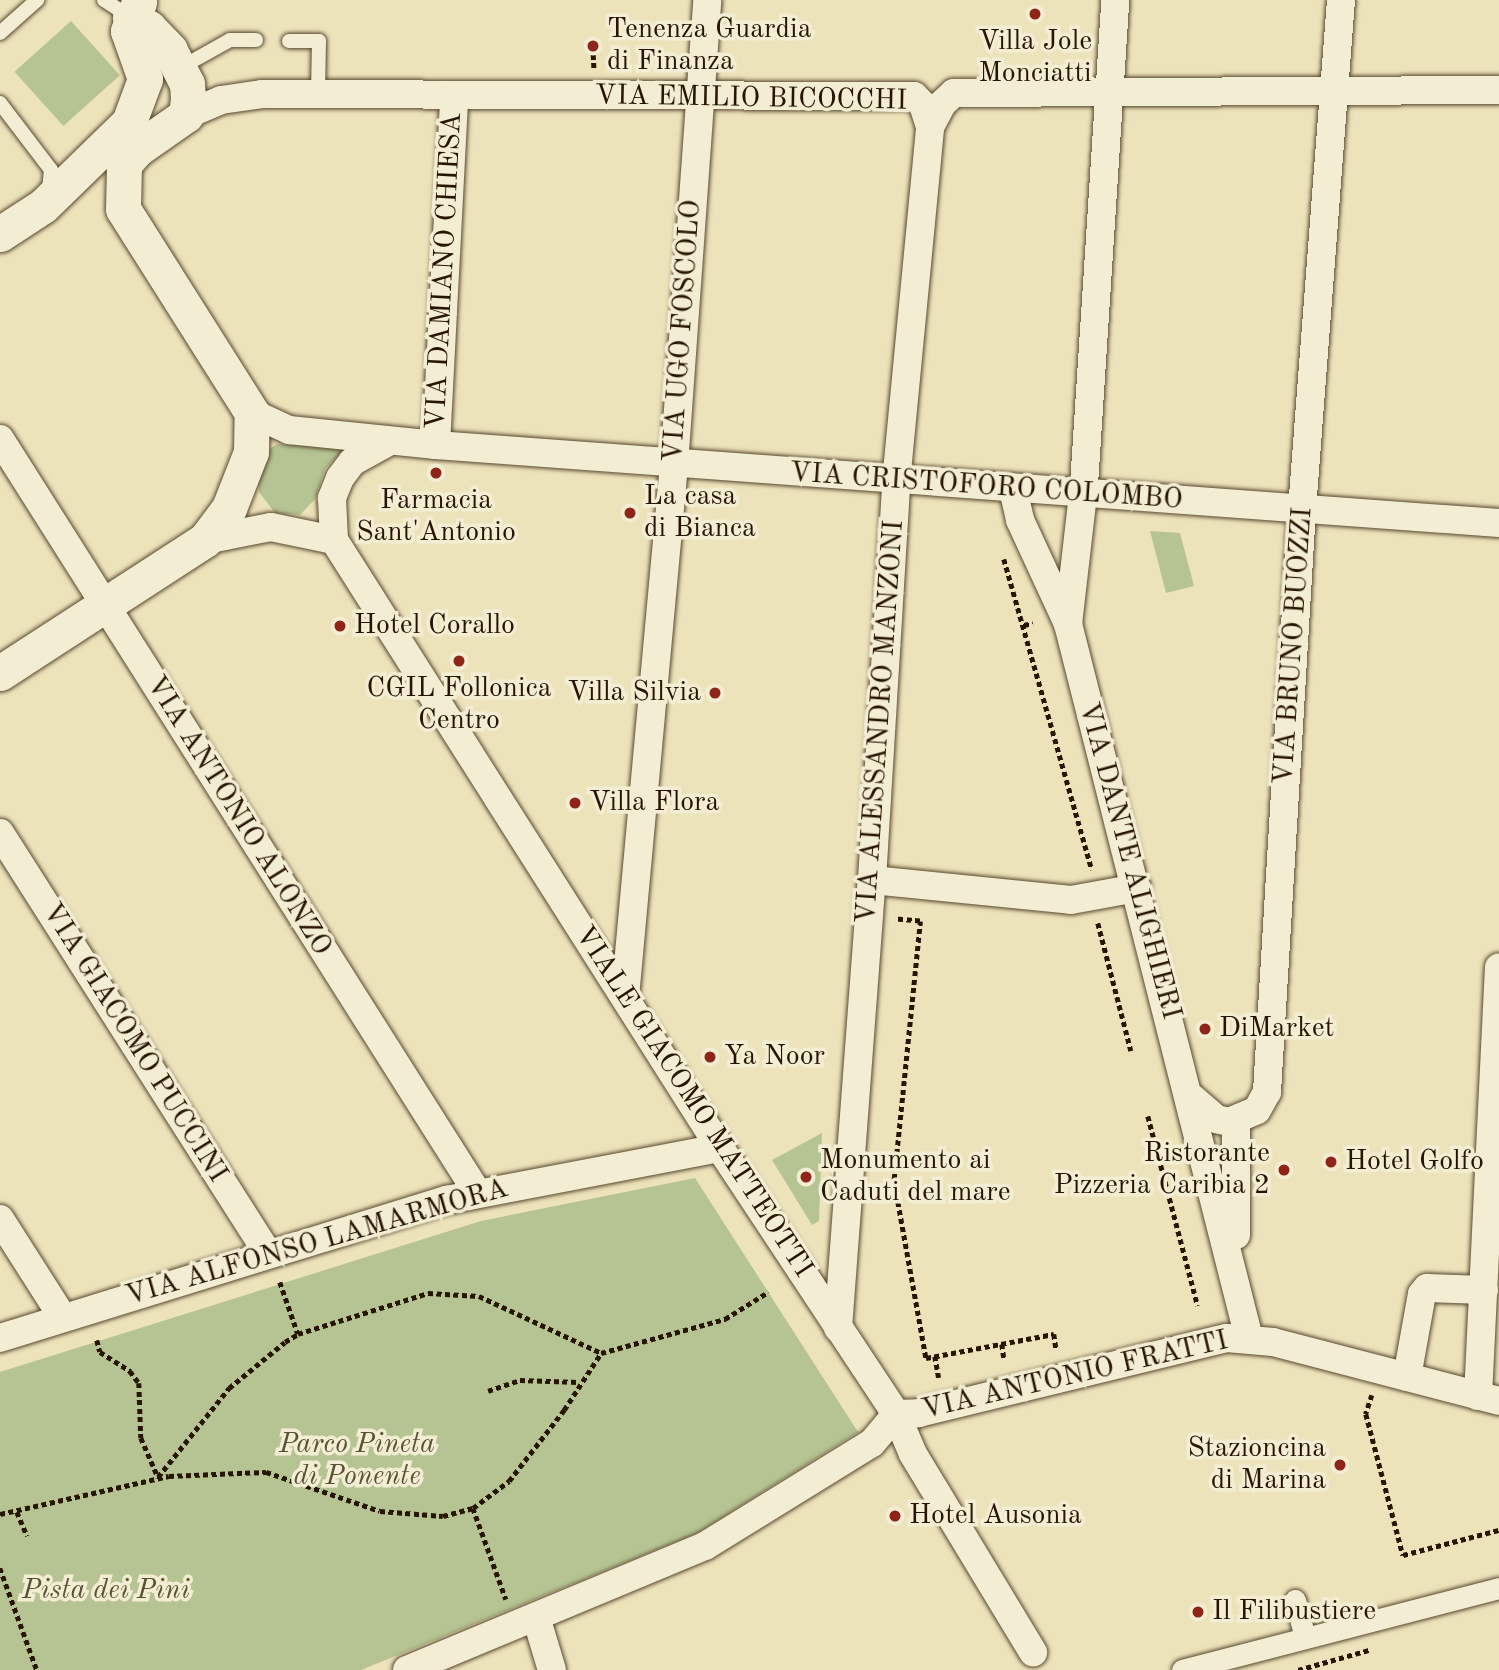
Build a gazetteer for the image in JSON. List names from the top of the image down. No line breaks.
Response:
{"streets":{"street":["VIA EMILIO BICOCCHI","VIA DAMIANO CHIESA","VIA UGO FOSCOLO","VIA CRISTOFORO COLOMBO","VIA BRUNO BUOZZI","VIA ALESSANDRO MANZONI","VIA ANTONIO ALONZO","VIA DANTE ALIGHIERI","VIA GIACOMO PUCCINI","VIALE GIACOMO MATTEOTTI","VIA ALFONSO LAMARMORA","VIA ANTONIO FRATTI"]},"crossings":[["VIA EMILIO BICOCCHI","VIA DAMIANO CHIESA"],["VIA EMILIO BICOCCHI","VIA UGO FOSCOLO"],["VIA EMILIO BICOCCHI","VIA BRUNO BUOZZI"],["VIA EMILIO BICOCCHI","VIA ALESSANDRO MANZONI"],["VIA EMILIO BICOCCHI","VIA DANTE ALIGHIERI"],["VIA DAMIANO CHIESA","VIA CRISTOFORO COLOMBO"],["VIA UGO FOSCOLO","VIA CRISTOFORO COLOMBO"],["VIA UGO FOSCOLO","VIALE GIACOMO MATTEOTTI"],["VIA CRISTOFORO COLOMBO","VIA BRUNO BUOZZI"],["VIA CRISTOFORO COLOMBO","VIA ALESSANDRO MANZONI"],["VIA CRISTOFORO COLOMBO","VIA DANTE ALIGHIERI"],["VIA ALESSANDRO MANZONI","VIALE GIACOMO MATTEOTTI"],["VIA ANTONIO ALONZO","VIA ALFONSO LAMARMORA"],["VIA DANTE ALIGHIERI","VIA ANTONIO FRATTI"],["VIA GIACOMO PUCCINI","VIA ALFONSO LAMARMORA"],["VIALE GIACOMO MATTEOTTI","VIA ALFONSO LAMARMORA"],["VIALE GIACOMO MATTEOTTI","VIA ANTONIO FRATTI"]],"parks":["Parco Pineta di Ponente","Pista dei Pini"],"places":["Villa Jole Monciatti","Tenenza Guardia di Finanza","Farmacia Sant'Antonio","La casa di Bianca","Hotel Corallo","CGIL Follonica Centro","Villa Silvia","Villa Flora","DiMarket","Ya Noor","Hotel Golfo","Ristorante Pizzeria Caribia 2","Monumento ai Caduti del mare","Stazioncina di Marina","Hotel Ausonia","Il Filibustiere"]}
